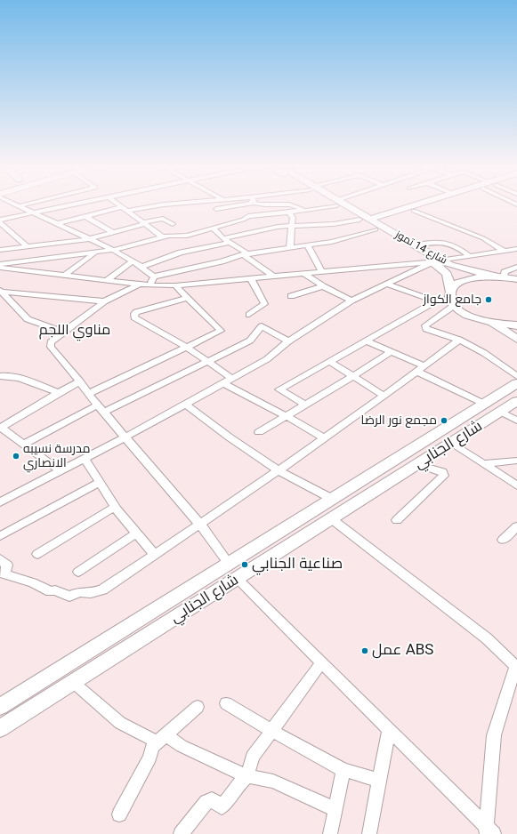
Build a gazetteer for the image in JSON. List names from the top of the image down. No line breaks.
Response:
{"streets":{"street":["شارع 14 تموز","شارع الجنابي"]},"districts":["مناوي اللجم"],"places":["جامع الكواز","مجمع نور الرضا","مدرسة نسيبه الانصاري","صناعية الجنابي","عمل ABS"]}
